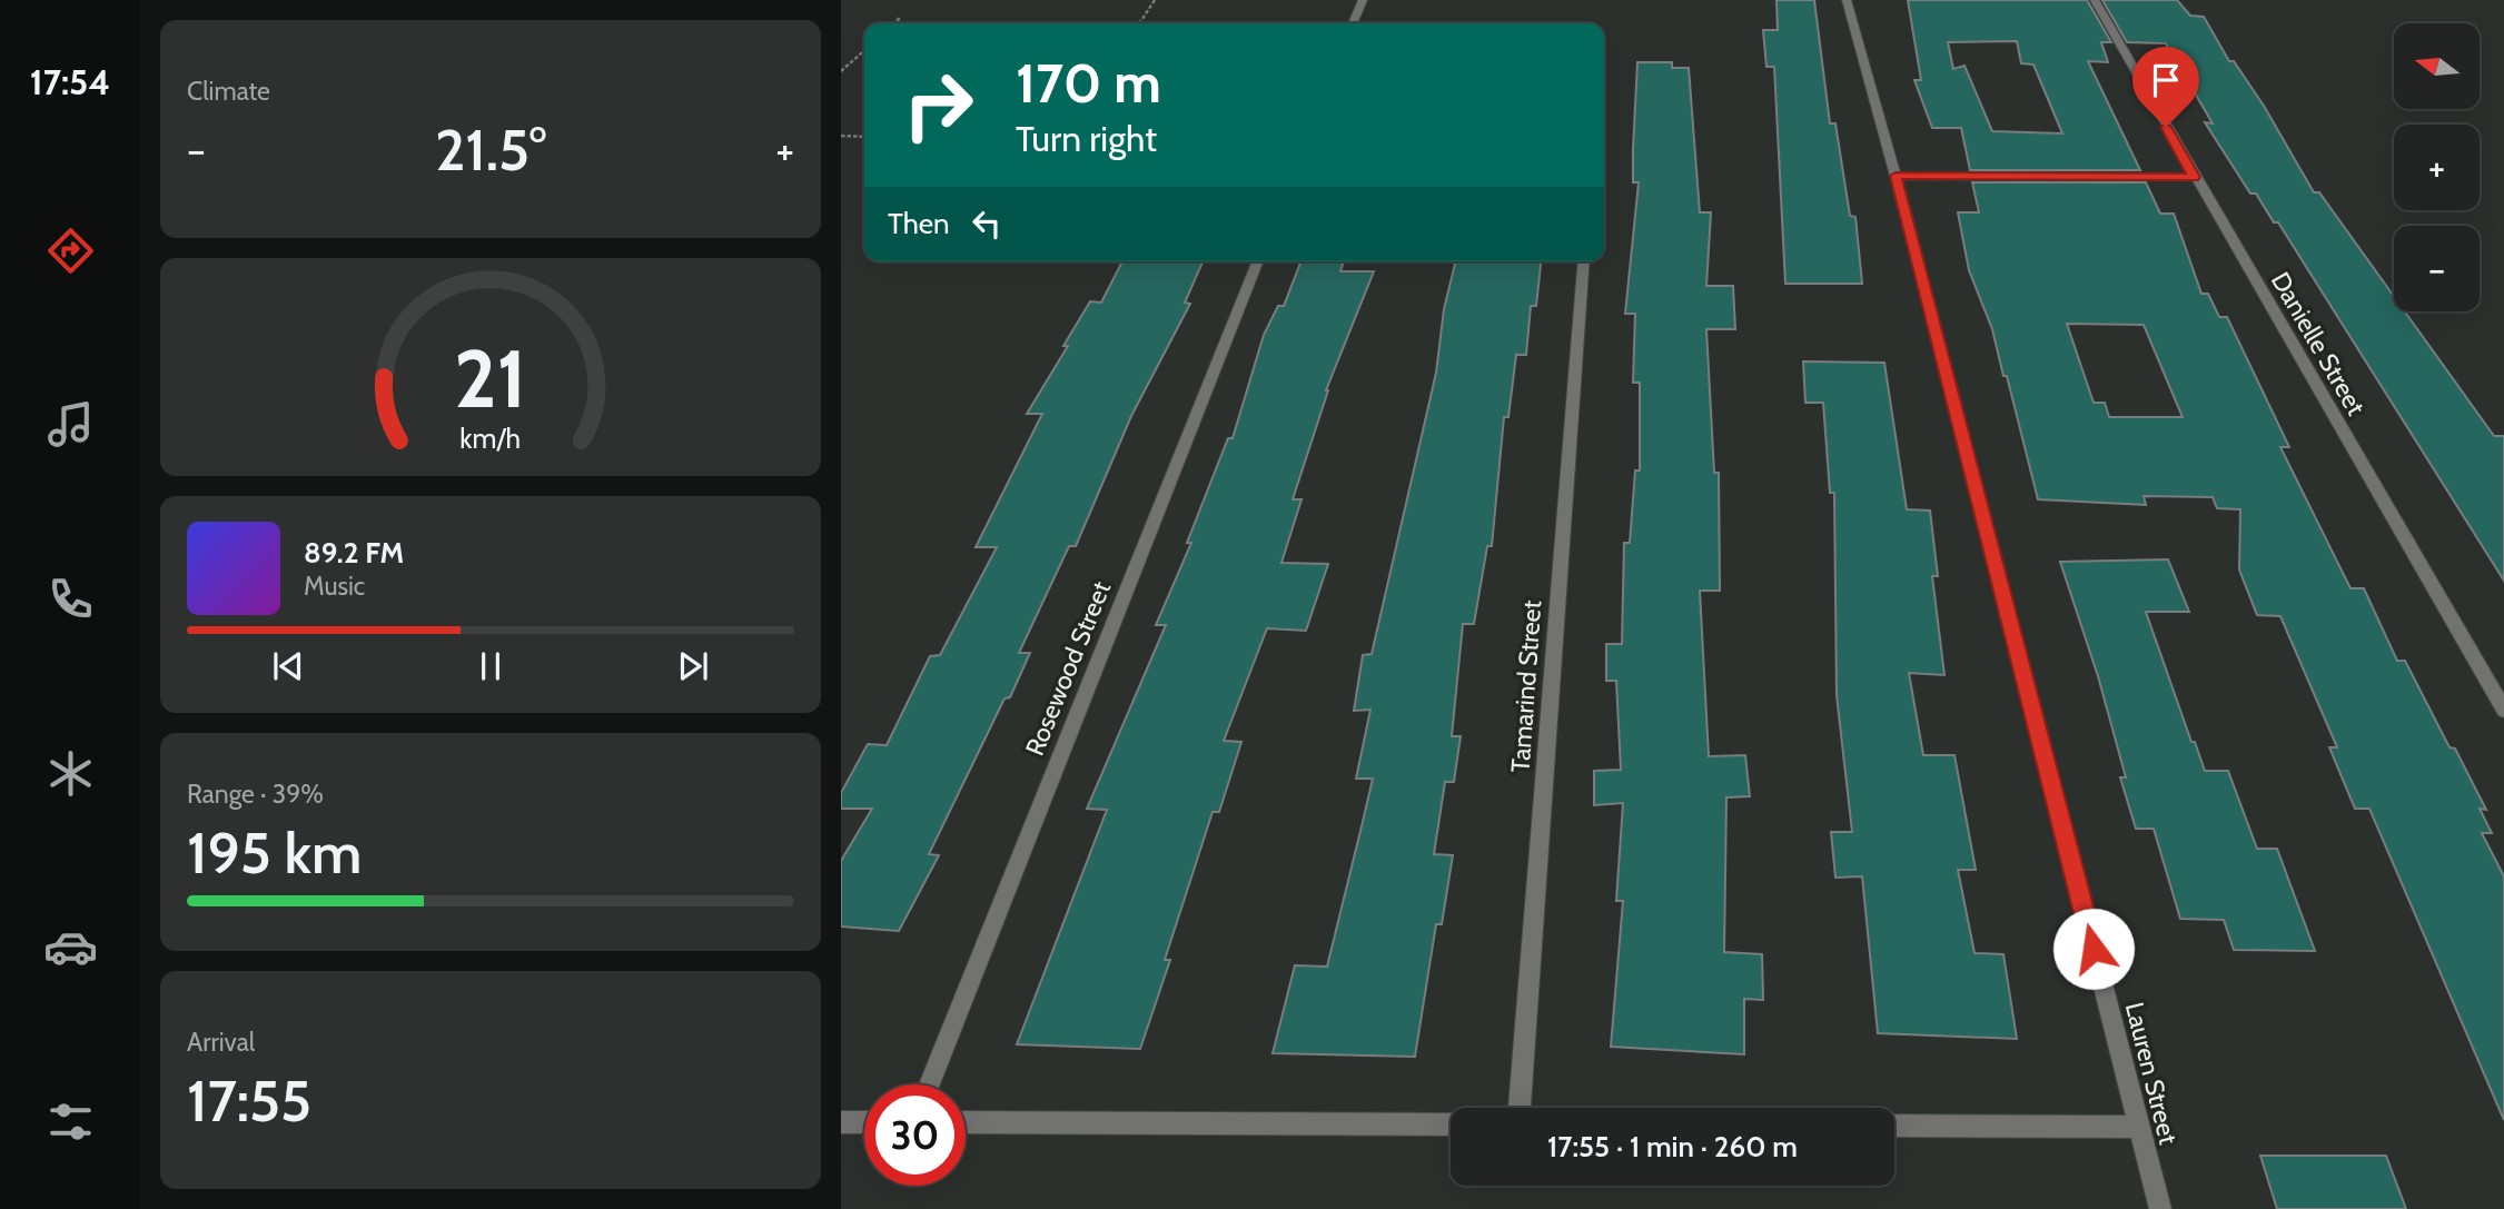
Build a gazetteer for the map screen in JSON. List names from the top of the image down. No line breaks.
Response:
{"streets":{"street":["Danielle Street","Rosewood Street","Tamarind Street","Lauren Street"]},"north":"left","page":{"tabs":"17:54","tile":["Climate",["Range · 39%","195 km"],["Arrival","17:55"]],"map_buttons":["+","−"],"turn":["170 m","Turn right"],"heat":["−","21.5°","+"],"then":"Then","song":["89.2 FM","Music"],"limit":"30","trip":"17:55 · 1 min · 260 m","gauge":["21","km/h"]}}
